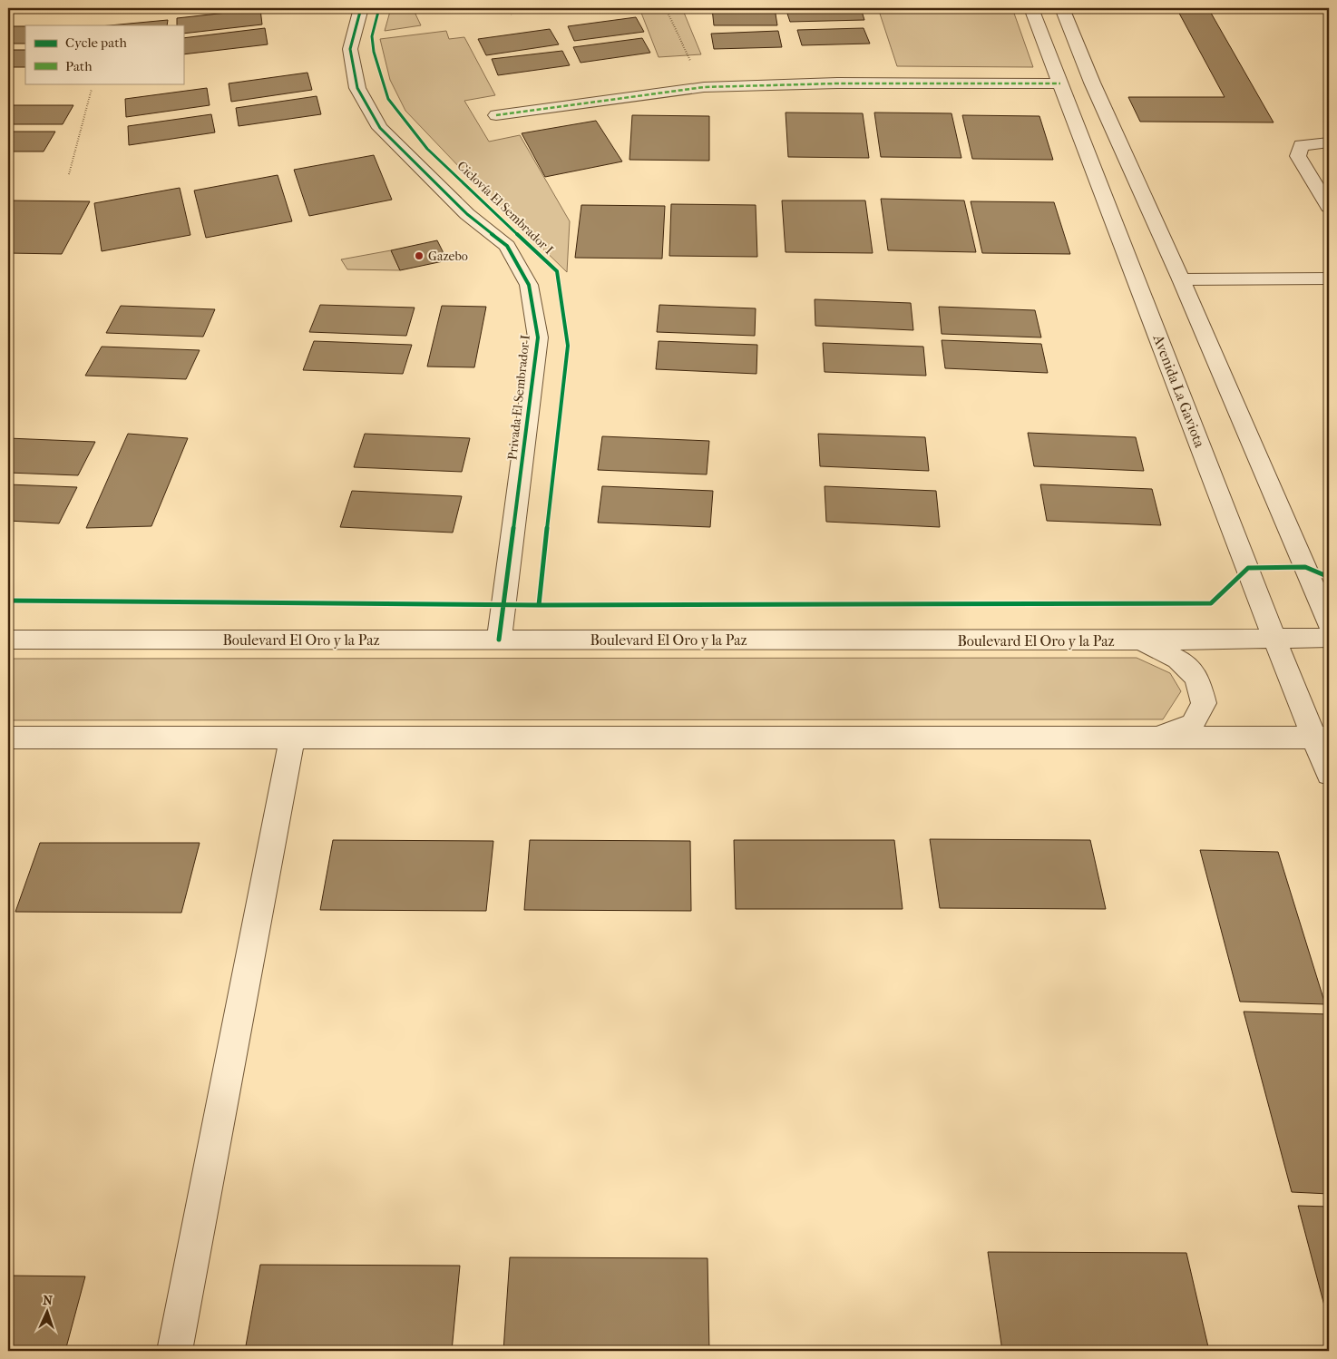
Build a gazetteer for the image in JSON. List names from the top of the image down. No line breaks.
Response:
{"streets":{"street":["Avenida La Gaviota","Privada El Sembrador I","Boulevard El Oro y la Paz"],"cycle path":["Ciclovía El Sembrador I"]},"crossings":[["Avenida La Gaviota","Boulevard El Oro y la Paz"],["Privada El Sembrador I","Boulevard El Oro y la Paz"]],"places":["Gazebo"],"legend":["Cycle path","Path"],"north":"top"}
